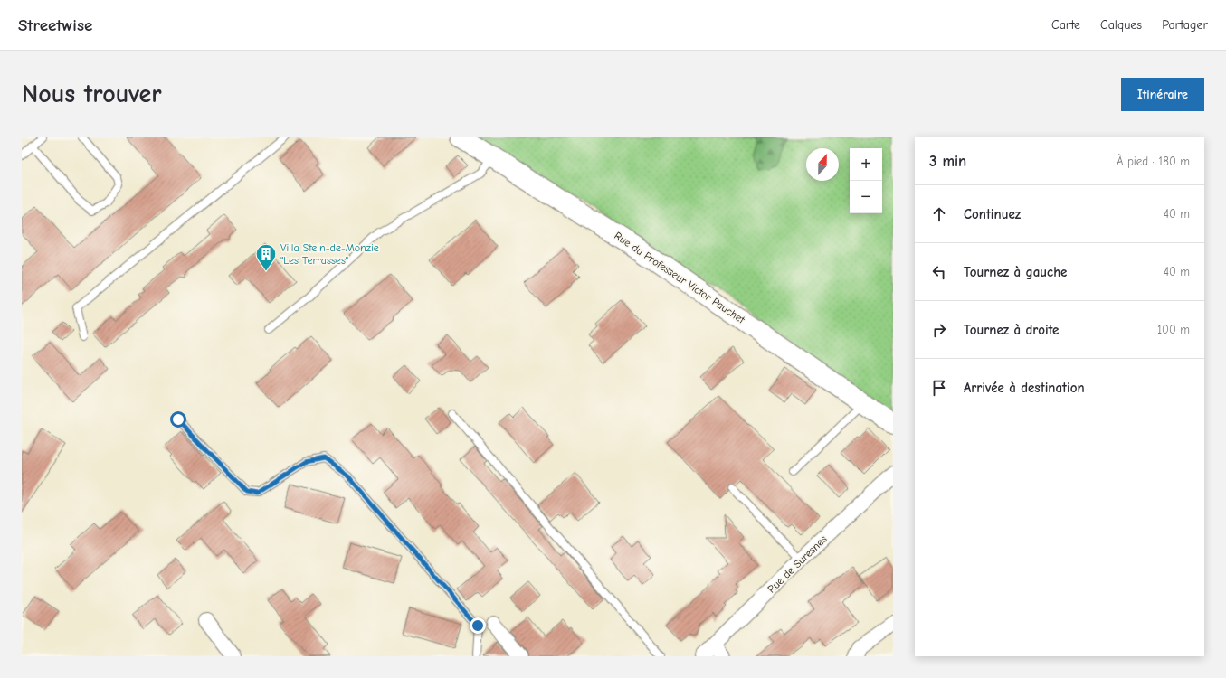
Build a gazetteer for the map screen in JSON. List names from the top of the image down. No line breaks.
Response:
{"streets":{"street":["Rue du Professeur Victor Pauchet","Rue de Suresnes"]},"places":{"building":["Villa Stein-de-Monzie \"Les Terrasses\""]},"north":"top","page":{"header":"Streetwise","nav":["Carte","Calques","Partager"],"buttons":"Itinéraire","title":"Nous trouver","heading":["3 min","À pied · 180 m"],"map_buttons":["+","−"],"list":[["Continuez","40 m"],["Tournez à gauche","40 m"],["Tournez à droite","100 m"],"Arrivée à destination"]}}
